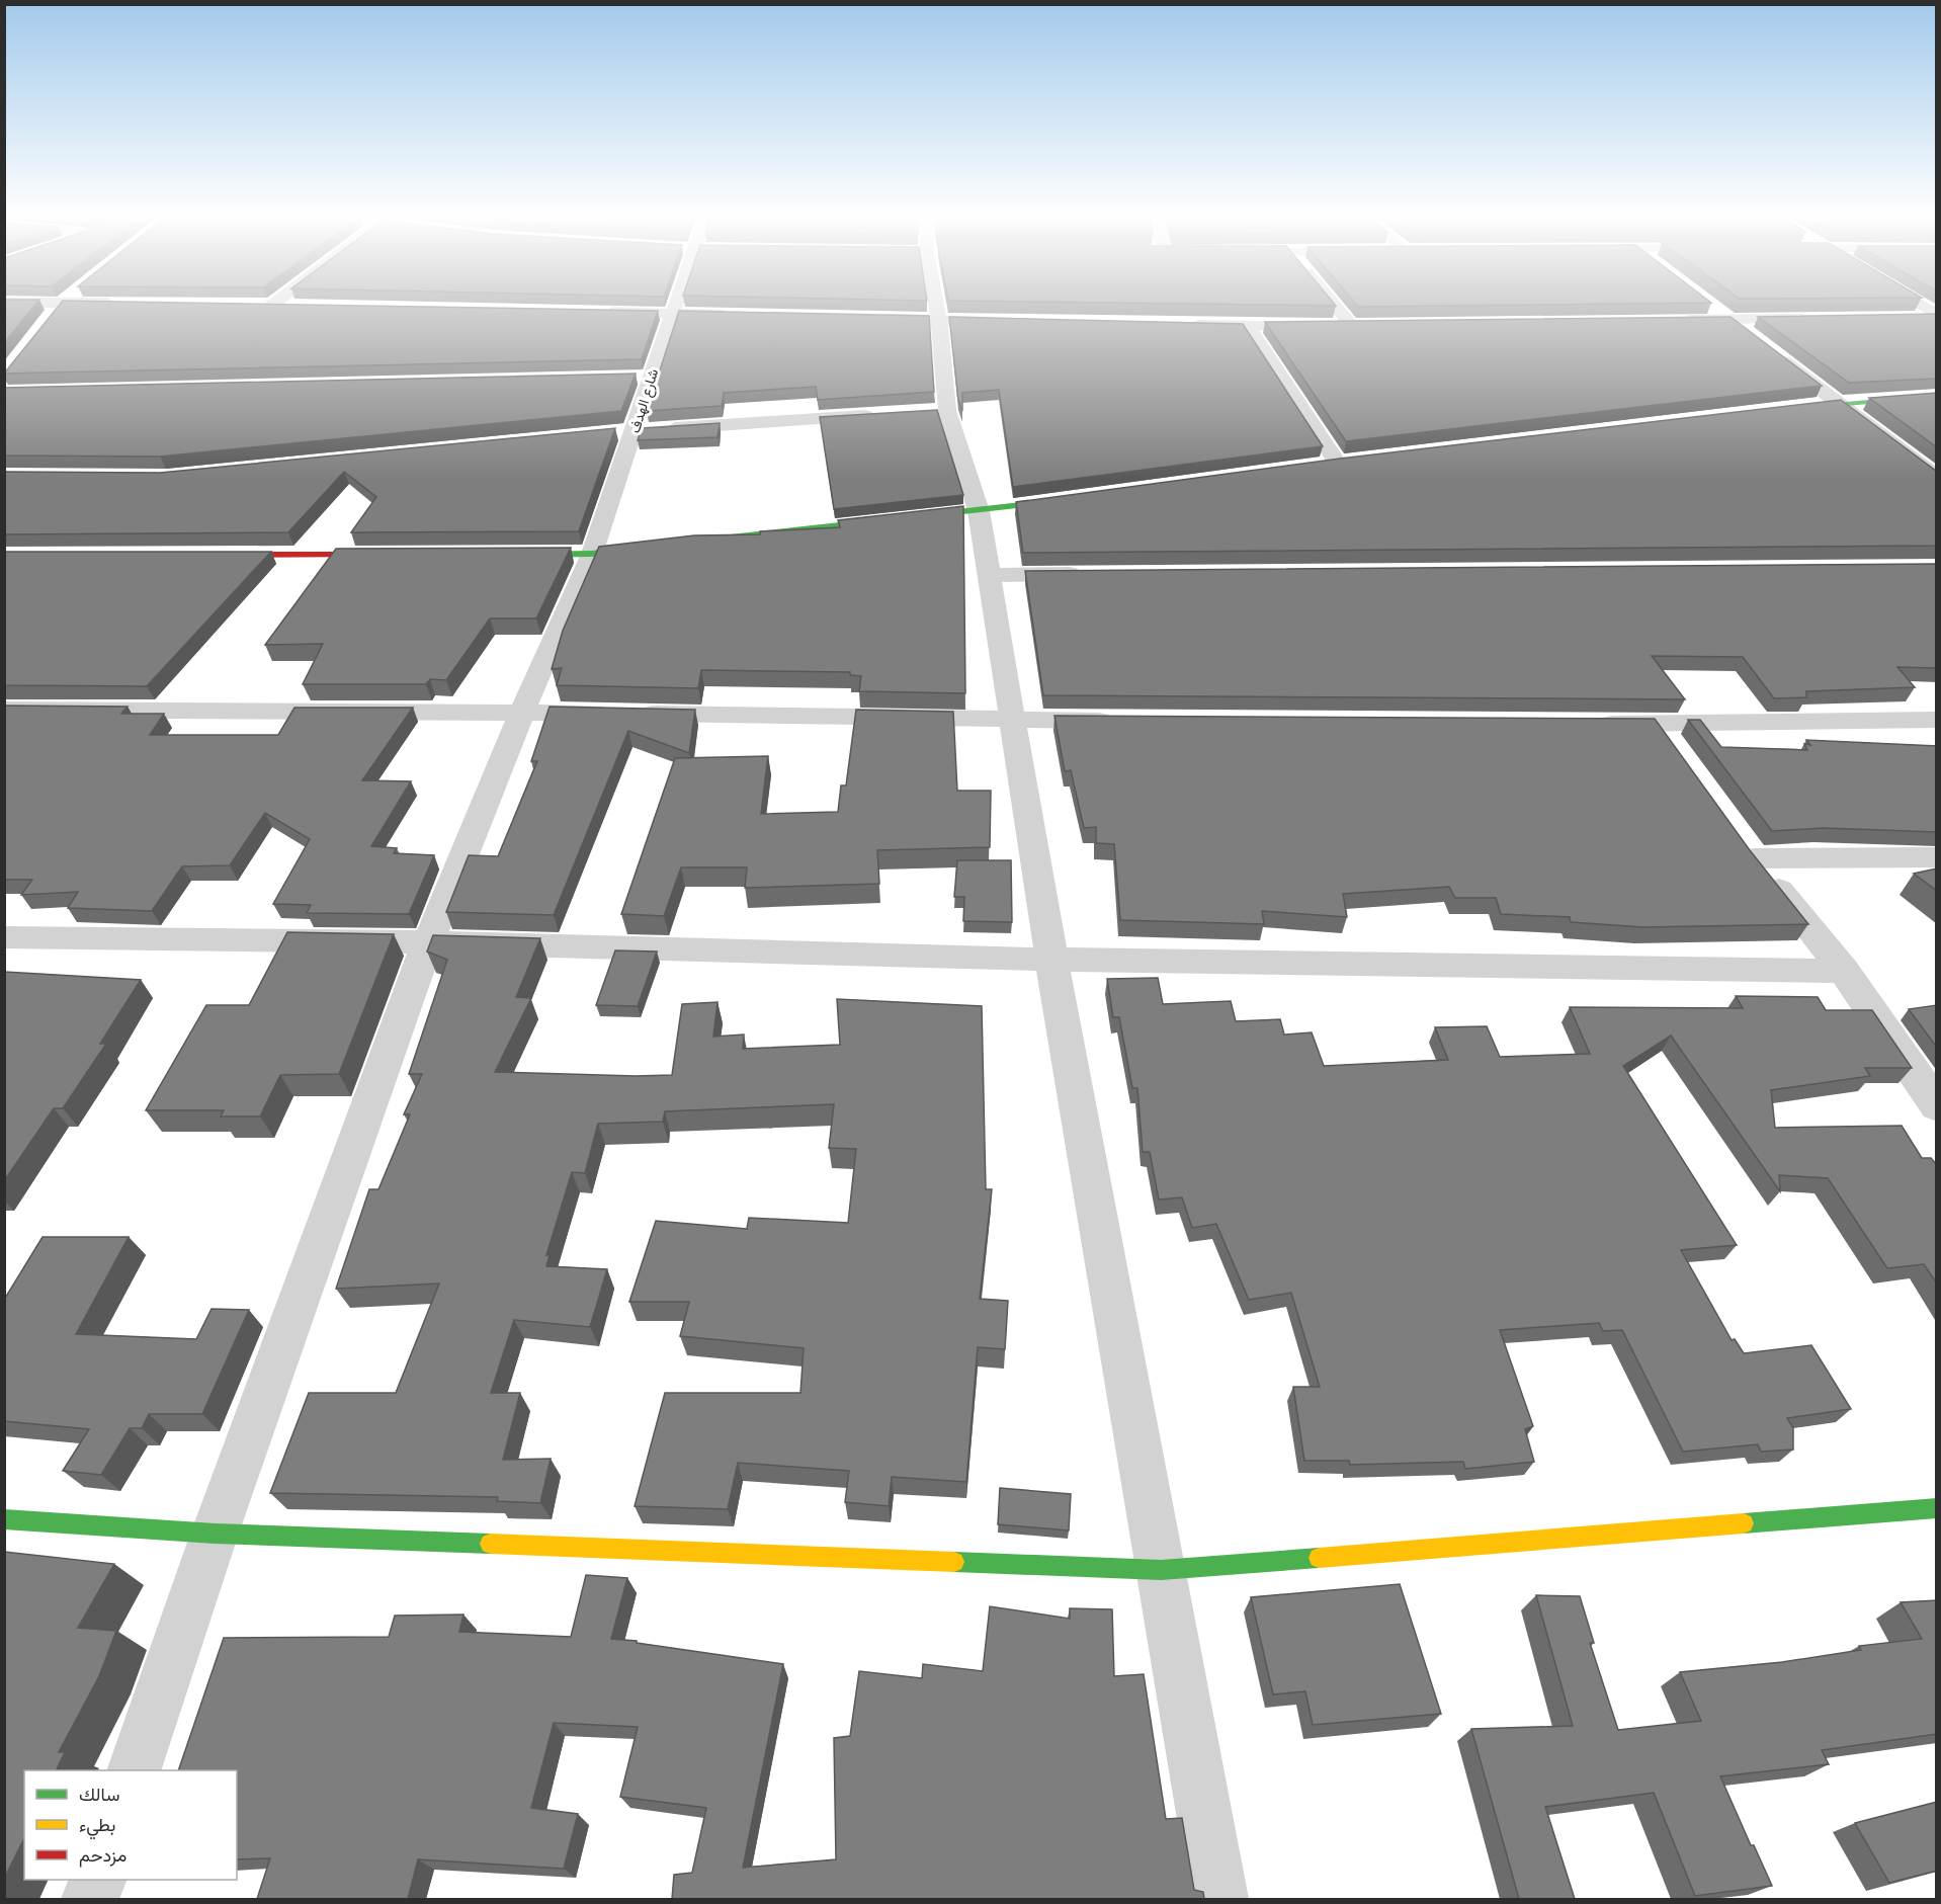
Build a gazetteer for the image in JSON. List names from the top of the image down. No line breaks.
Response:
{"streets":{"street":["شارع الهدف"]},"legend":["سالك","بطيء","مزدحم"]}
